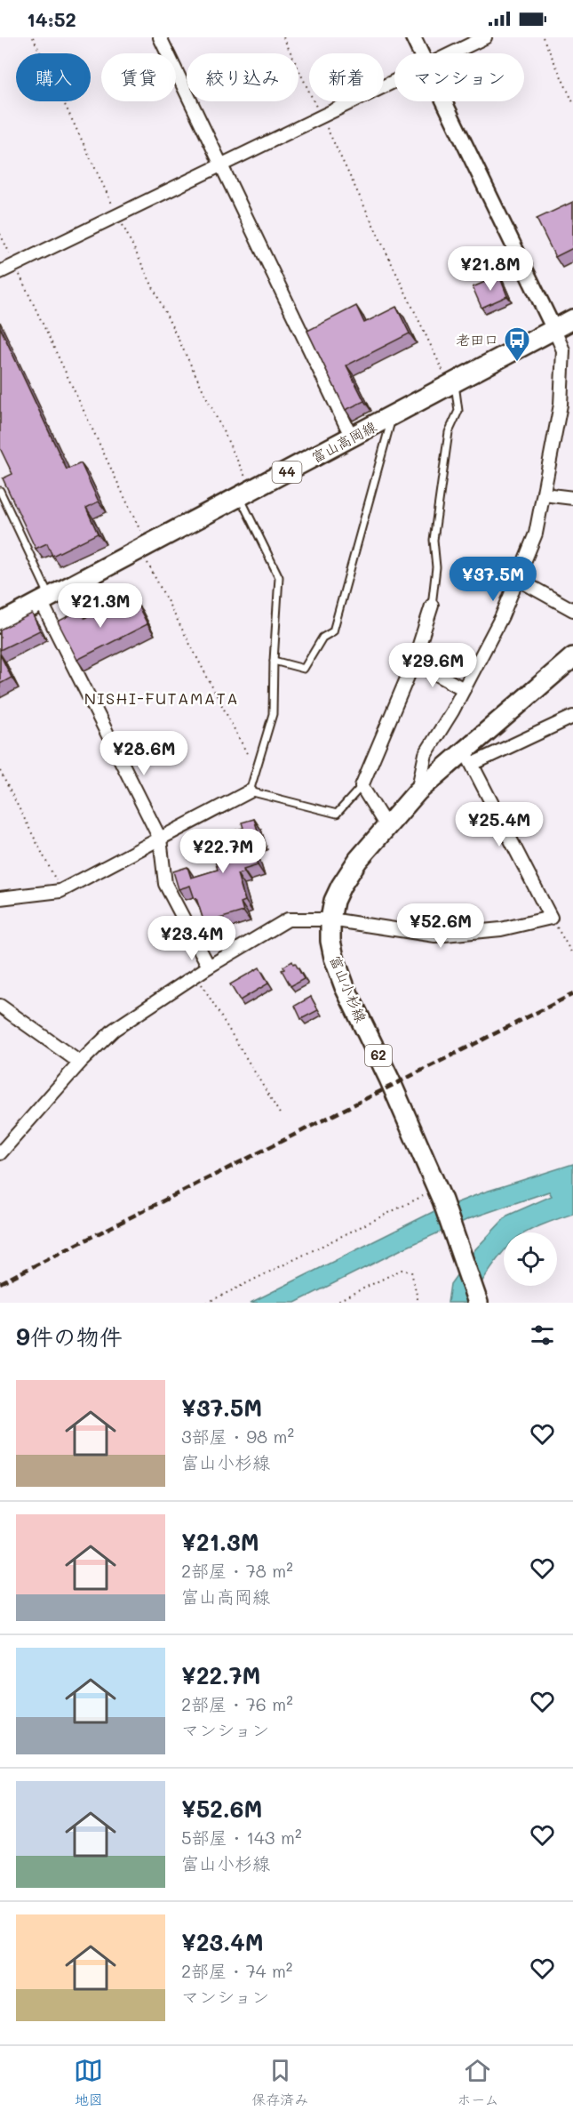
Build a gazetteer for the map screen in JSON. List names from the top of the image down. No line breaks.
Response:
{"streets":{"main road":["富山高岡線","44","富山小杉線","62"]},"districts":["NISHI-FUTAMATA"],"places":{"bus stop":["老田口"]},"page":{"status":"14:52","chip":["購入","賃貸","絞り込み","新着","マンション"],"price":["¥21.8M","¥37.5M","¥21.3M","¥29.6M","¥28.6M","¥25.4M","¥22.7M","¥52.6M","¥23.4M"],"heading":"9件の物件","list":[{"name":"¥37.5M","note":"3部屋 · 98 m² · 富山小杉線"},{"name":"¥21.3M","note":"2部屋 · 78 m² · 富山高岡線"},{"name":"¥22.7M","note":"2部屋 · 76 m² · マンション"},{"name":"¥52.6M","note":"5部屋 · 143 m² · 富山小杉線"},{"name":"¥23.4M","note":"2部屋 · 74 m² · マンション"}],"tabs":["地図","保存済み","ホーム"]}}
